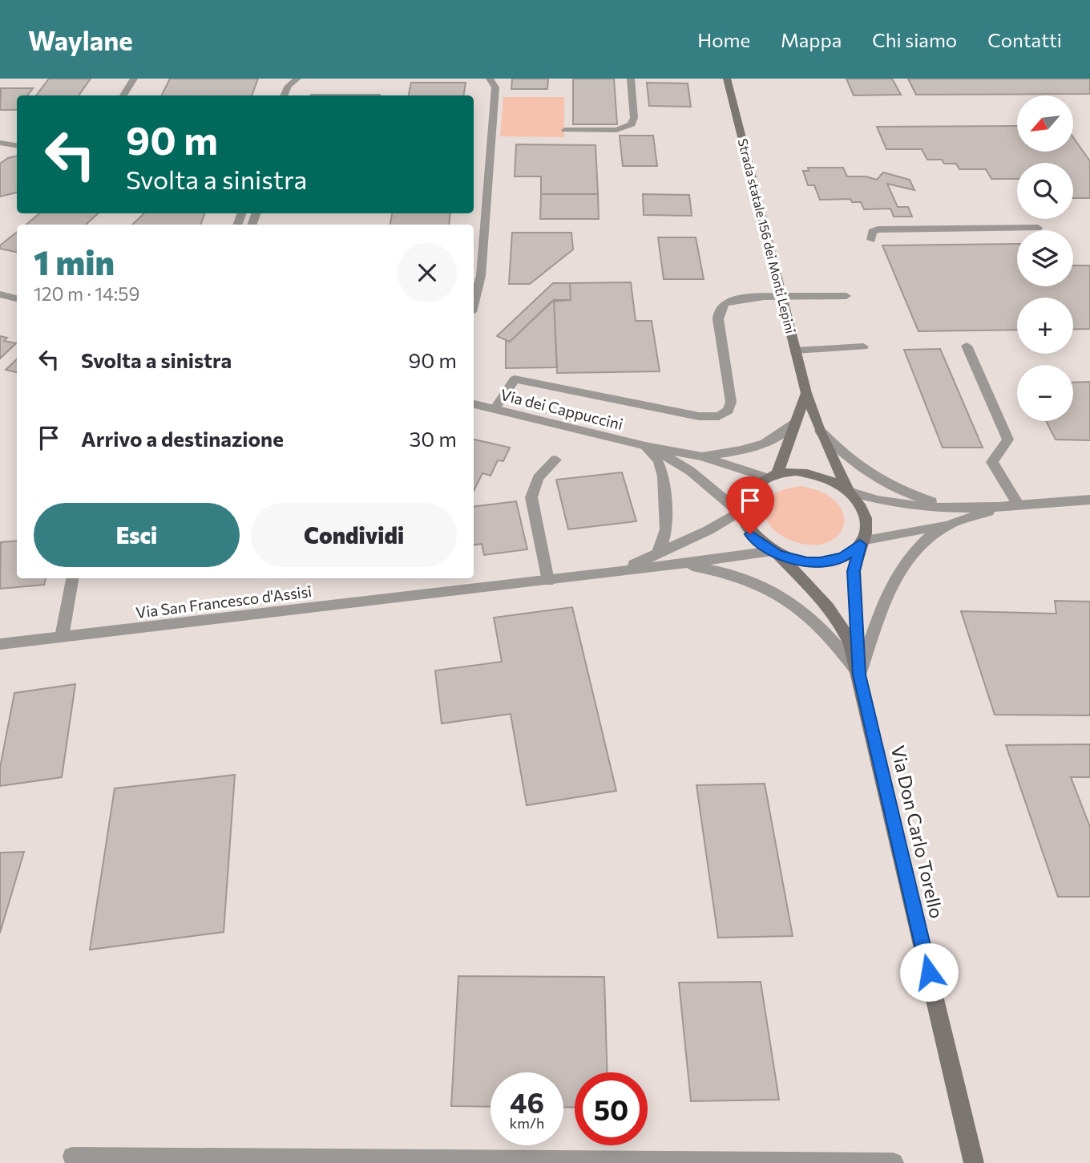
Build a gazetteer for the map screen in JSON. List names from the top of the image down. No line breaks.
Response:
{"streets":{"main road":["Strada statale 156 dei Monti Lepini","Via Don Carlo Torello"],"street":["Via dei Cappuccini","Via San Francesco d'Assisi"]},"crossings":[["Strada statale 156 dei Monti Lepini","Via dei Cappuccini"],["Strada statale 156 dei Monti Lepini","Via San Francesco d'Assisi"],["Strada statale 156 dei Monti Lepini","Via Don Carlo Torello"],["Via dei Cappuccini","Via San Francesco d'Assisi"],["Via dei Cappuccini","Via Don Carlo Torello"],["Via San Francesco d'Assisi","Via Don Carlo Torello"]],"north":"bottom left","page":{"header":"Waylane","nav":["Home","Mappa","Chi siamo","Contatti"],"map_buttons":["+","−"],"turn":["90 m","Svolta a sinistra"],"heading":["1 min","120 m · 14:59"],"list":[{"name":"Svolta a sinistra","value":"90 m"},{"name":"Arrivo a destinazione","value":"30 m"}],"buttons":["Esci","Condividi"],"speed":"46 km/h","limit":"50"}}
